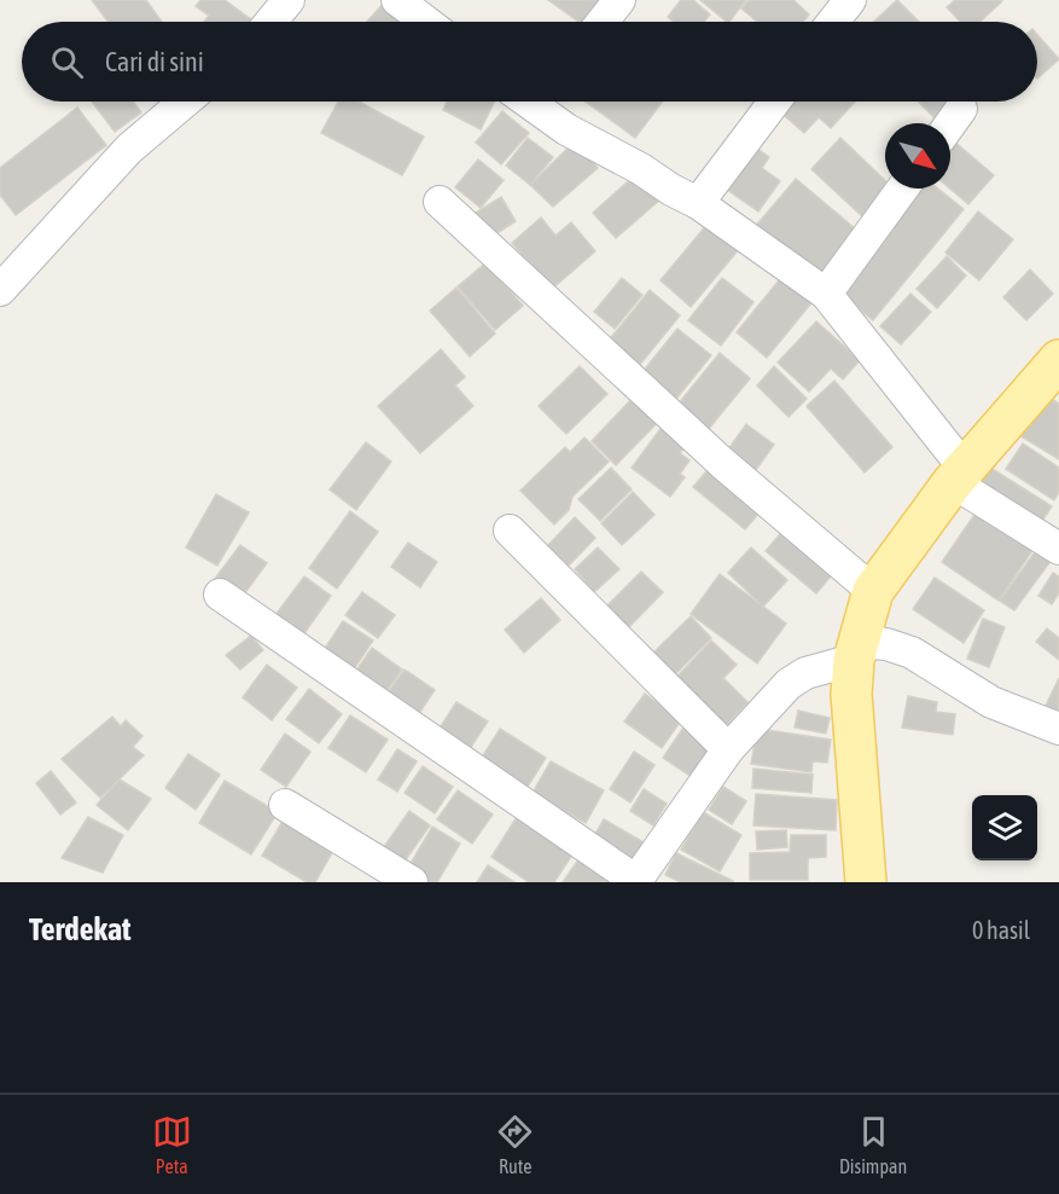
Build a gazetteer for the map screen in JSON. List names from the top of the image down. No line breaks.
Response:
{"north":"bottom right","page":{"search":"Cari di sini","heading":["Terdekat","0 hasil"],"nav":["Peta","Rute","Disimpan"]}}
